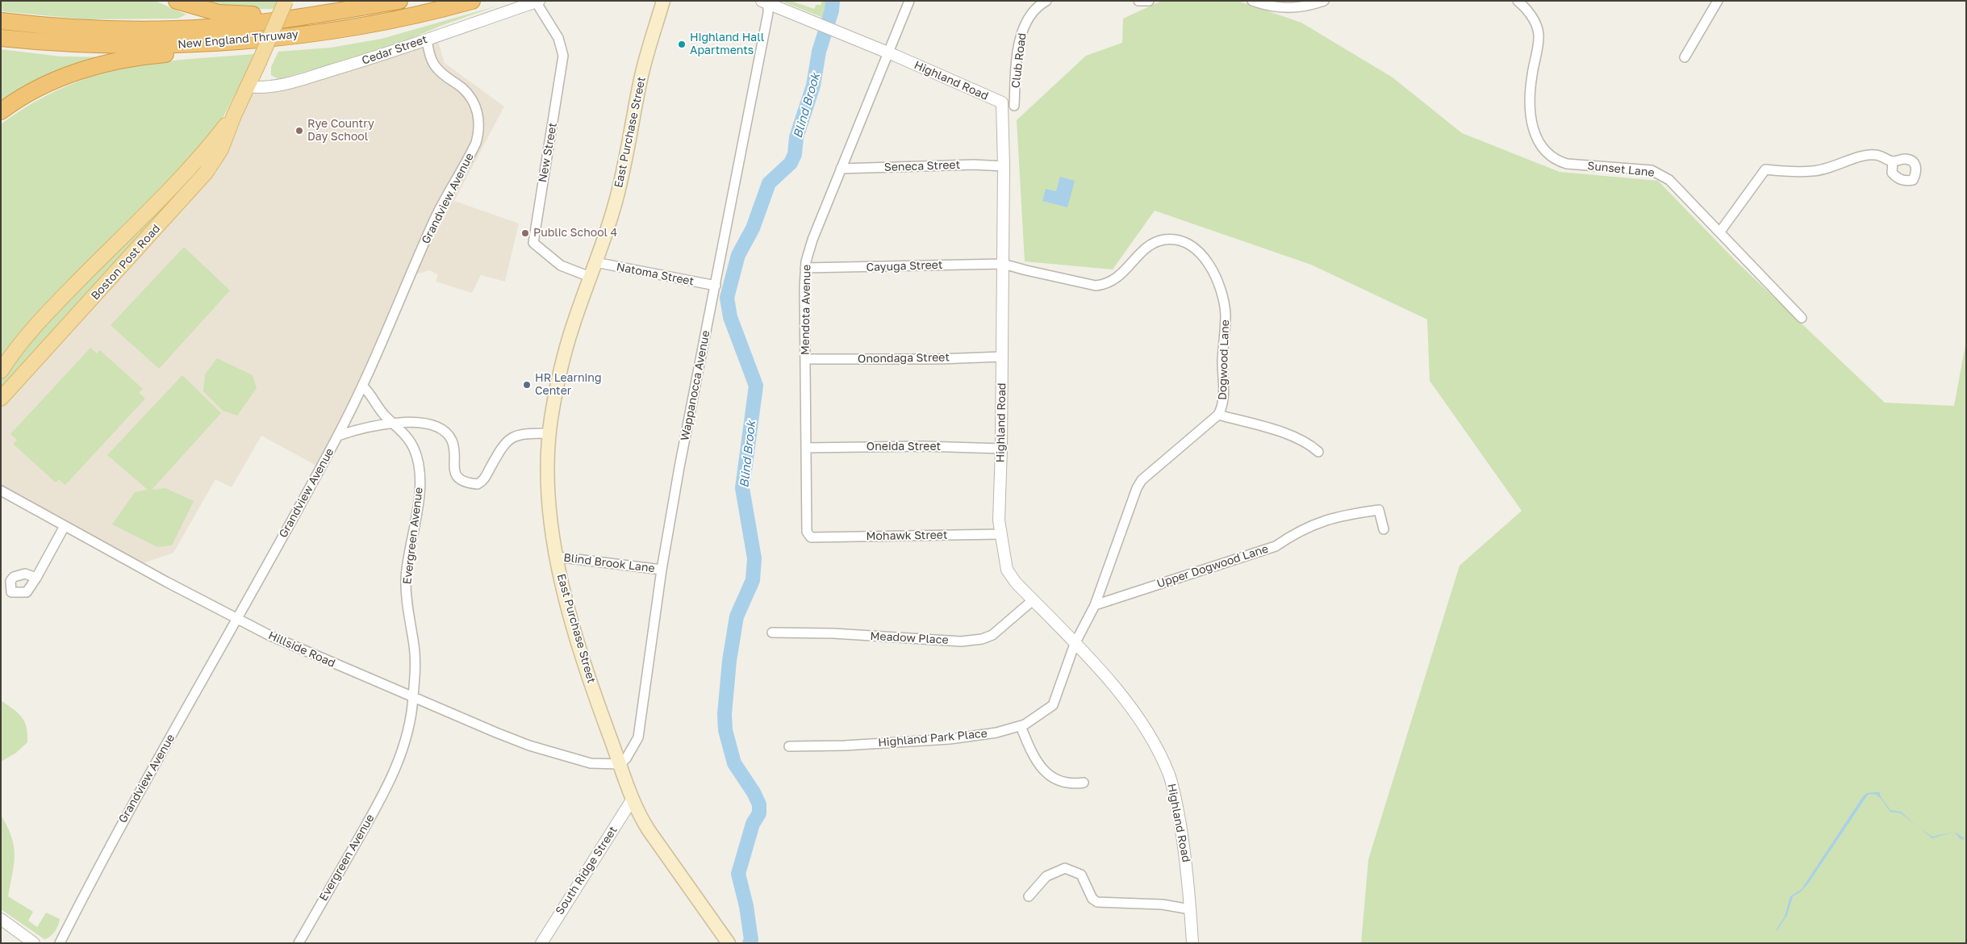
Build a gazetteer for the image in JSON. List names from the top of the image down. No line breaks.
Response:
{"streets":{"highway":["New England Thruway"],"main road":["East Purchase Street","Boston Post Road"],"street":["Cedar Street","Club Road","Highland Road","New Street","Seneca Street","Sunset Lane","Grandview Avenue","Cayuga Street","Natoma Street","Mendota Avenue","Onondaga Street","Dogwood Lane","Wappanocca Avenue","Oneida Street","Evergreen Avenue","Mohawk Street","Blind Brook Lane","Upper Dogwood Lane","Meadow Place","Hillside Road","Highland Park Place","South Ridge Street"]},"crossings":[["Cedar Street","New Street"],["Cedar Street","Grandview Avenue"],["Cedar Street","Boston Post Road"],["Highland Road","Seneca Street"],["Highland Road","Cayuga Street"],["Highland Road","Mendota Avenue"],["Highland Road","Onondaga Street"],["Highland Road","Dogwood Lane"],["Highland Road","Wappanocca Avenue"],["Highland Road","Oneida Street"],["Highland Road","Mohawk Street"],["Highland Road","Meadow Place"],["Highland Road","Highland Park Place"],["East Purchase Street","New Street"],["East Purchase Street","Natoma Street"],["East Purchase Street","Wappanocca Avenue"],["East Purchase Street","Blind Brook Lane"],["East Purchase Street","Hillside Road"],["East Purchase Street","South Ridge Street"],["Seneca Street","Mendota Avenue"],["Grandview Avenue","Evergreen Avenue"],["Grandview Avenue","Hillside Road"],["Cayuga Street","Mendota Avenue"],["Cayuga Street","Dogwood Lane"],["Natoma Street","Wappanocca Avenue"],["Mendota Avenue","Onondaga Street"],["Mendota Avenue","Oneida Street"],["Mendota Avenue","Mohawk Street"],["Dogwood Lane","Upper Dogwood Lane"],["Dogwood Lane","Highland Park Place"],["Wappanocca Avenue","Blind Brook Lane"],["Wappanocca Avenue","Hillside Road"],["Evergreen Avenue","Hillside Road"]],"water":["Blind Brook"],"places":["Highland Hall Apartments","Rye Country Day School","Public School 4","HR Learning Center"]}
